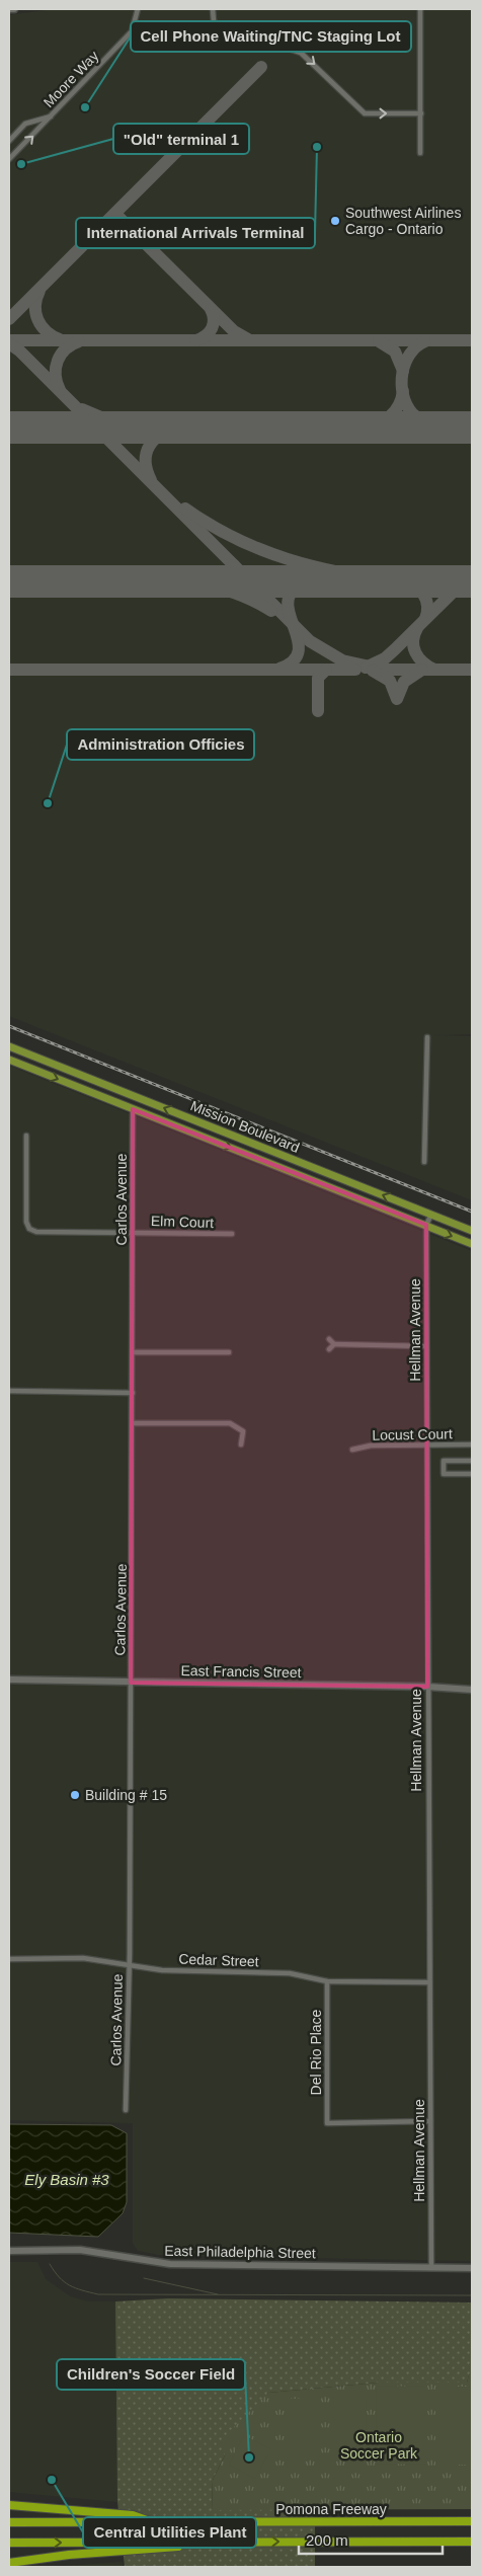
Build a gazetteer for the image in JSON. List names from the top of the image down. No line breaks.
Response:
{"streets":{"highway":["Pomona Freeway"],"main road":["Mission Boulevard"],"street":["Moore Way","Carlos Avenue","Elm Court","Hellman Avenue","Locust Court","East Francis Street","Cedar Street","Del Rio Place","East Philadelphia Street"]},"crossings":[["Mission Boulevard","Carlos Avenue"],["Mission Boulevard","Hellman Avenue"],["Carlos Avenue","Elm Court"],["Carlos Avenue","East Francis Street"],["Carlos Avenue","Cedar Street"],["Hellman Avenue","Locust Court"],["Hellman Avenue","East Francis Street"],["Hellman Avenue","Cedar Street"],["Hellman Avenue","Del Rio Place"],["Hellman Avenue","East Philadelphia Street"],["Cedar Street","Del Rio Place"]],"water":["Ely Basin #3"],"parks":["Ontario Soccer Park"],"places":["Cell Phone Waiting/TNC Staging Lot","International Arrivals Terminal","\"Old\" terminal 1","Southwest Airlines Cargo - Ontario","Administration Officies","Building # 15","Children's Soccer Field","Central Utilities Plant"],"scale_bar":"200 m"}
